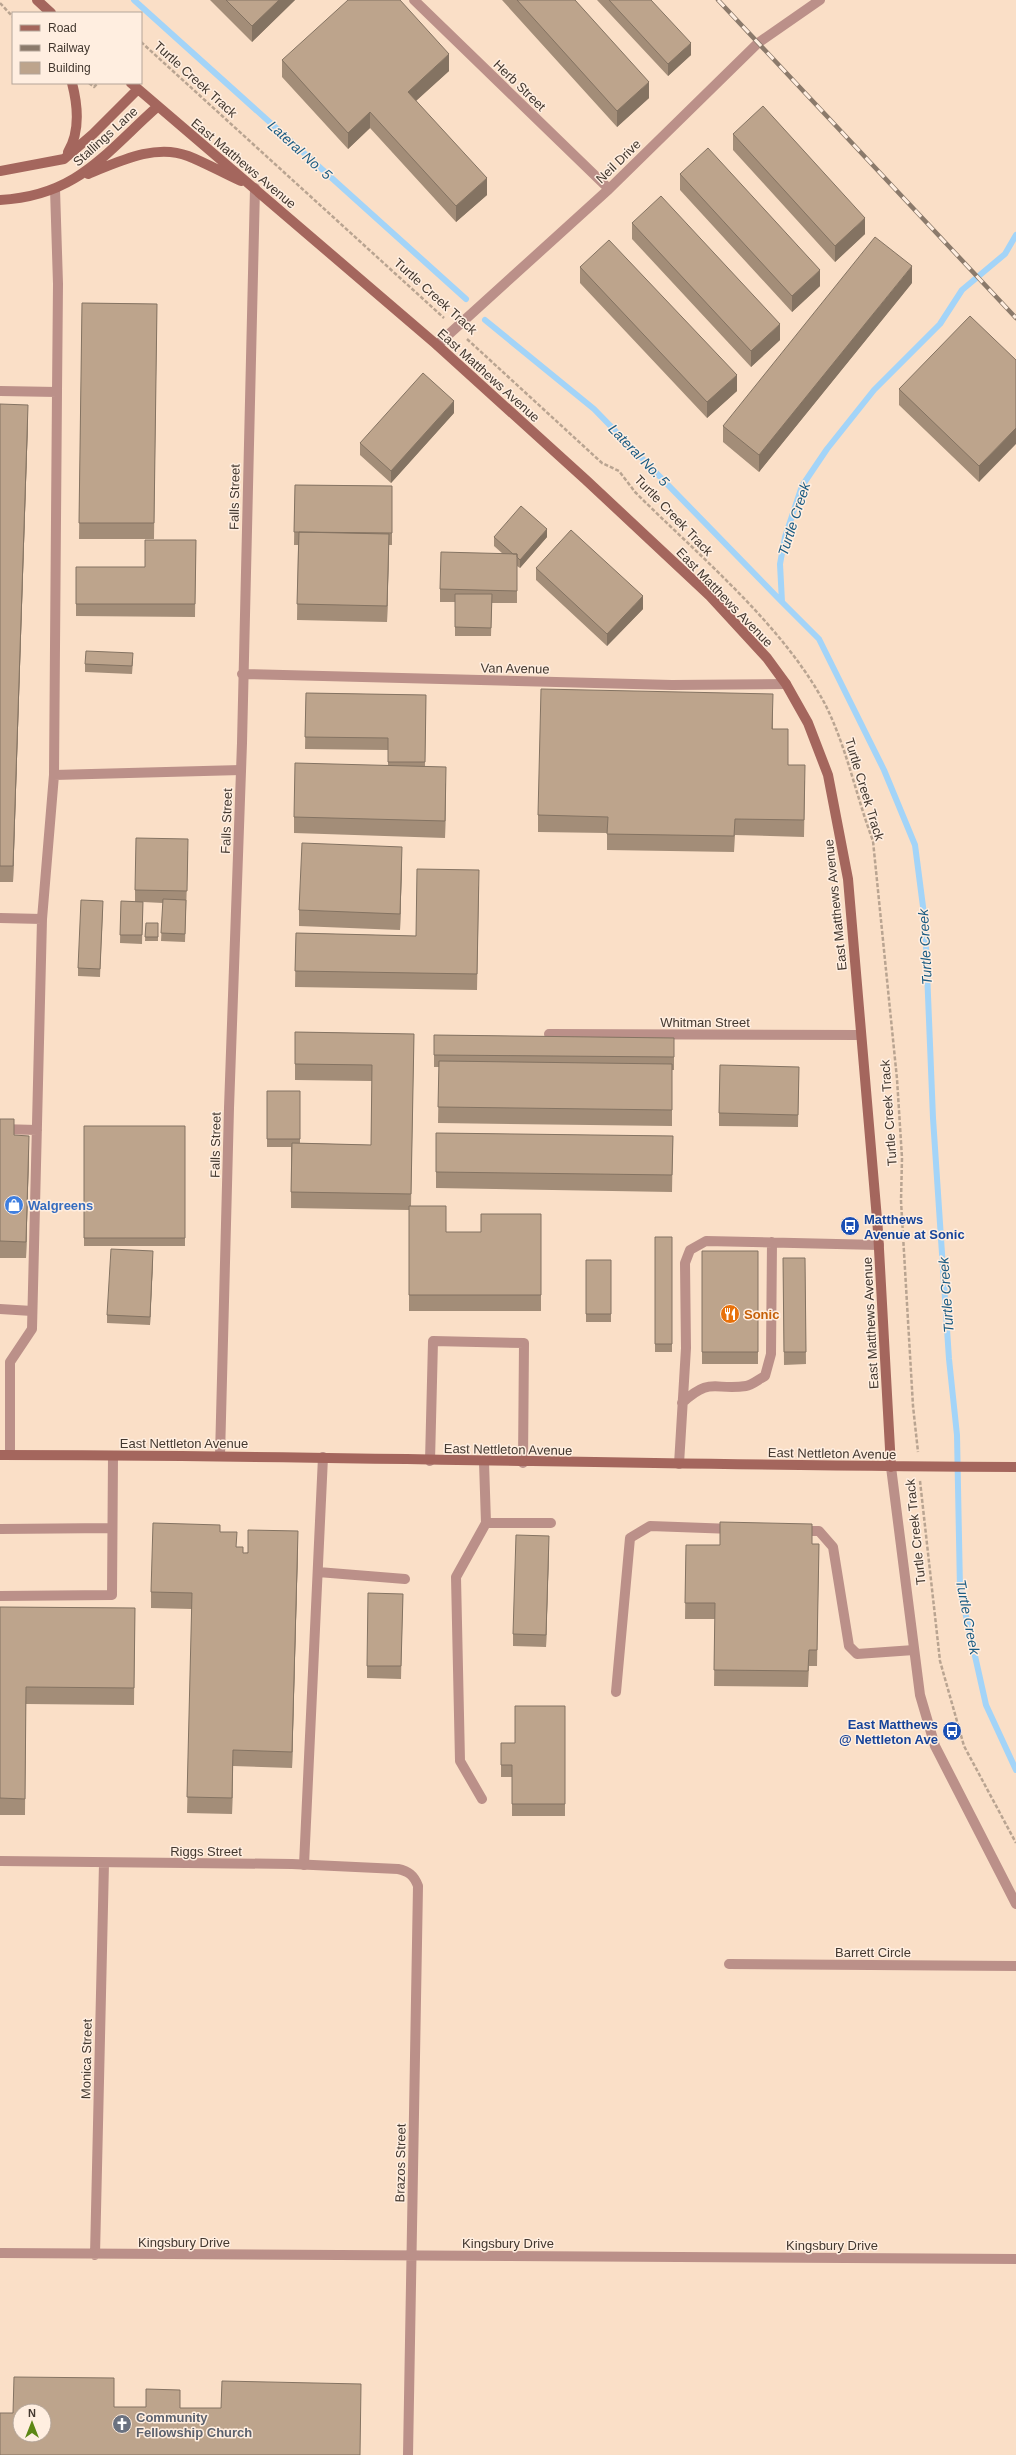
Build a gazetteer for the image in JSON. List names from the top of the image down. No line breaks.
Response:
{"streets":{"street":["Herb Street","Stallings Lane","Neil Drive","East Matthews Avenue","Falls Street","Van Avenue","Whitman Street","East Nettleton Avenue","Riggs Street","Barrett Circle","Monica Street","Brazos Street","Kingsbury Drive"],"path":["Turtle Creek Track"]},"crossings":[["Turtle Creek Track","Neil Drive"],["Turtle Creek Track","East Nettleton Avenue"],["Herb Street","Neil Drive"],["Stallings Lane","East Matthews Avenue"],["Neil Drive","East Matthews Avenue"],["East Matthews Avenue","Falls Street"],["East Matthews Avenue","Van Avenue"],["East Matthews Avenue","Whitman Street"],["East Matthews Avenue","East Nettleton Avenue"],["Falls Street","Van Avenue"],["Falls Street","East Nettleton Avenue"],["Riggs Street","Monica Street"],["Riggs Street","Brazos Street"],["Monica Street","Kingsbury Drive"],["Brazos Street","Kingsbury Drive"]],"water":["Lateral No. 5","Turtle Creek"],"places":{"shop":["Walgreens"],"bus stop":["Matthews Avenue at Sonic","East Matthews @ Nettleton Ave"],"restaurant":["Sonic"],"church":["Community Fellowship Church"]},"legend":["Road","Railway","Building"],"north":"top"}
